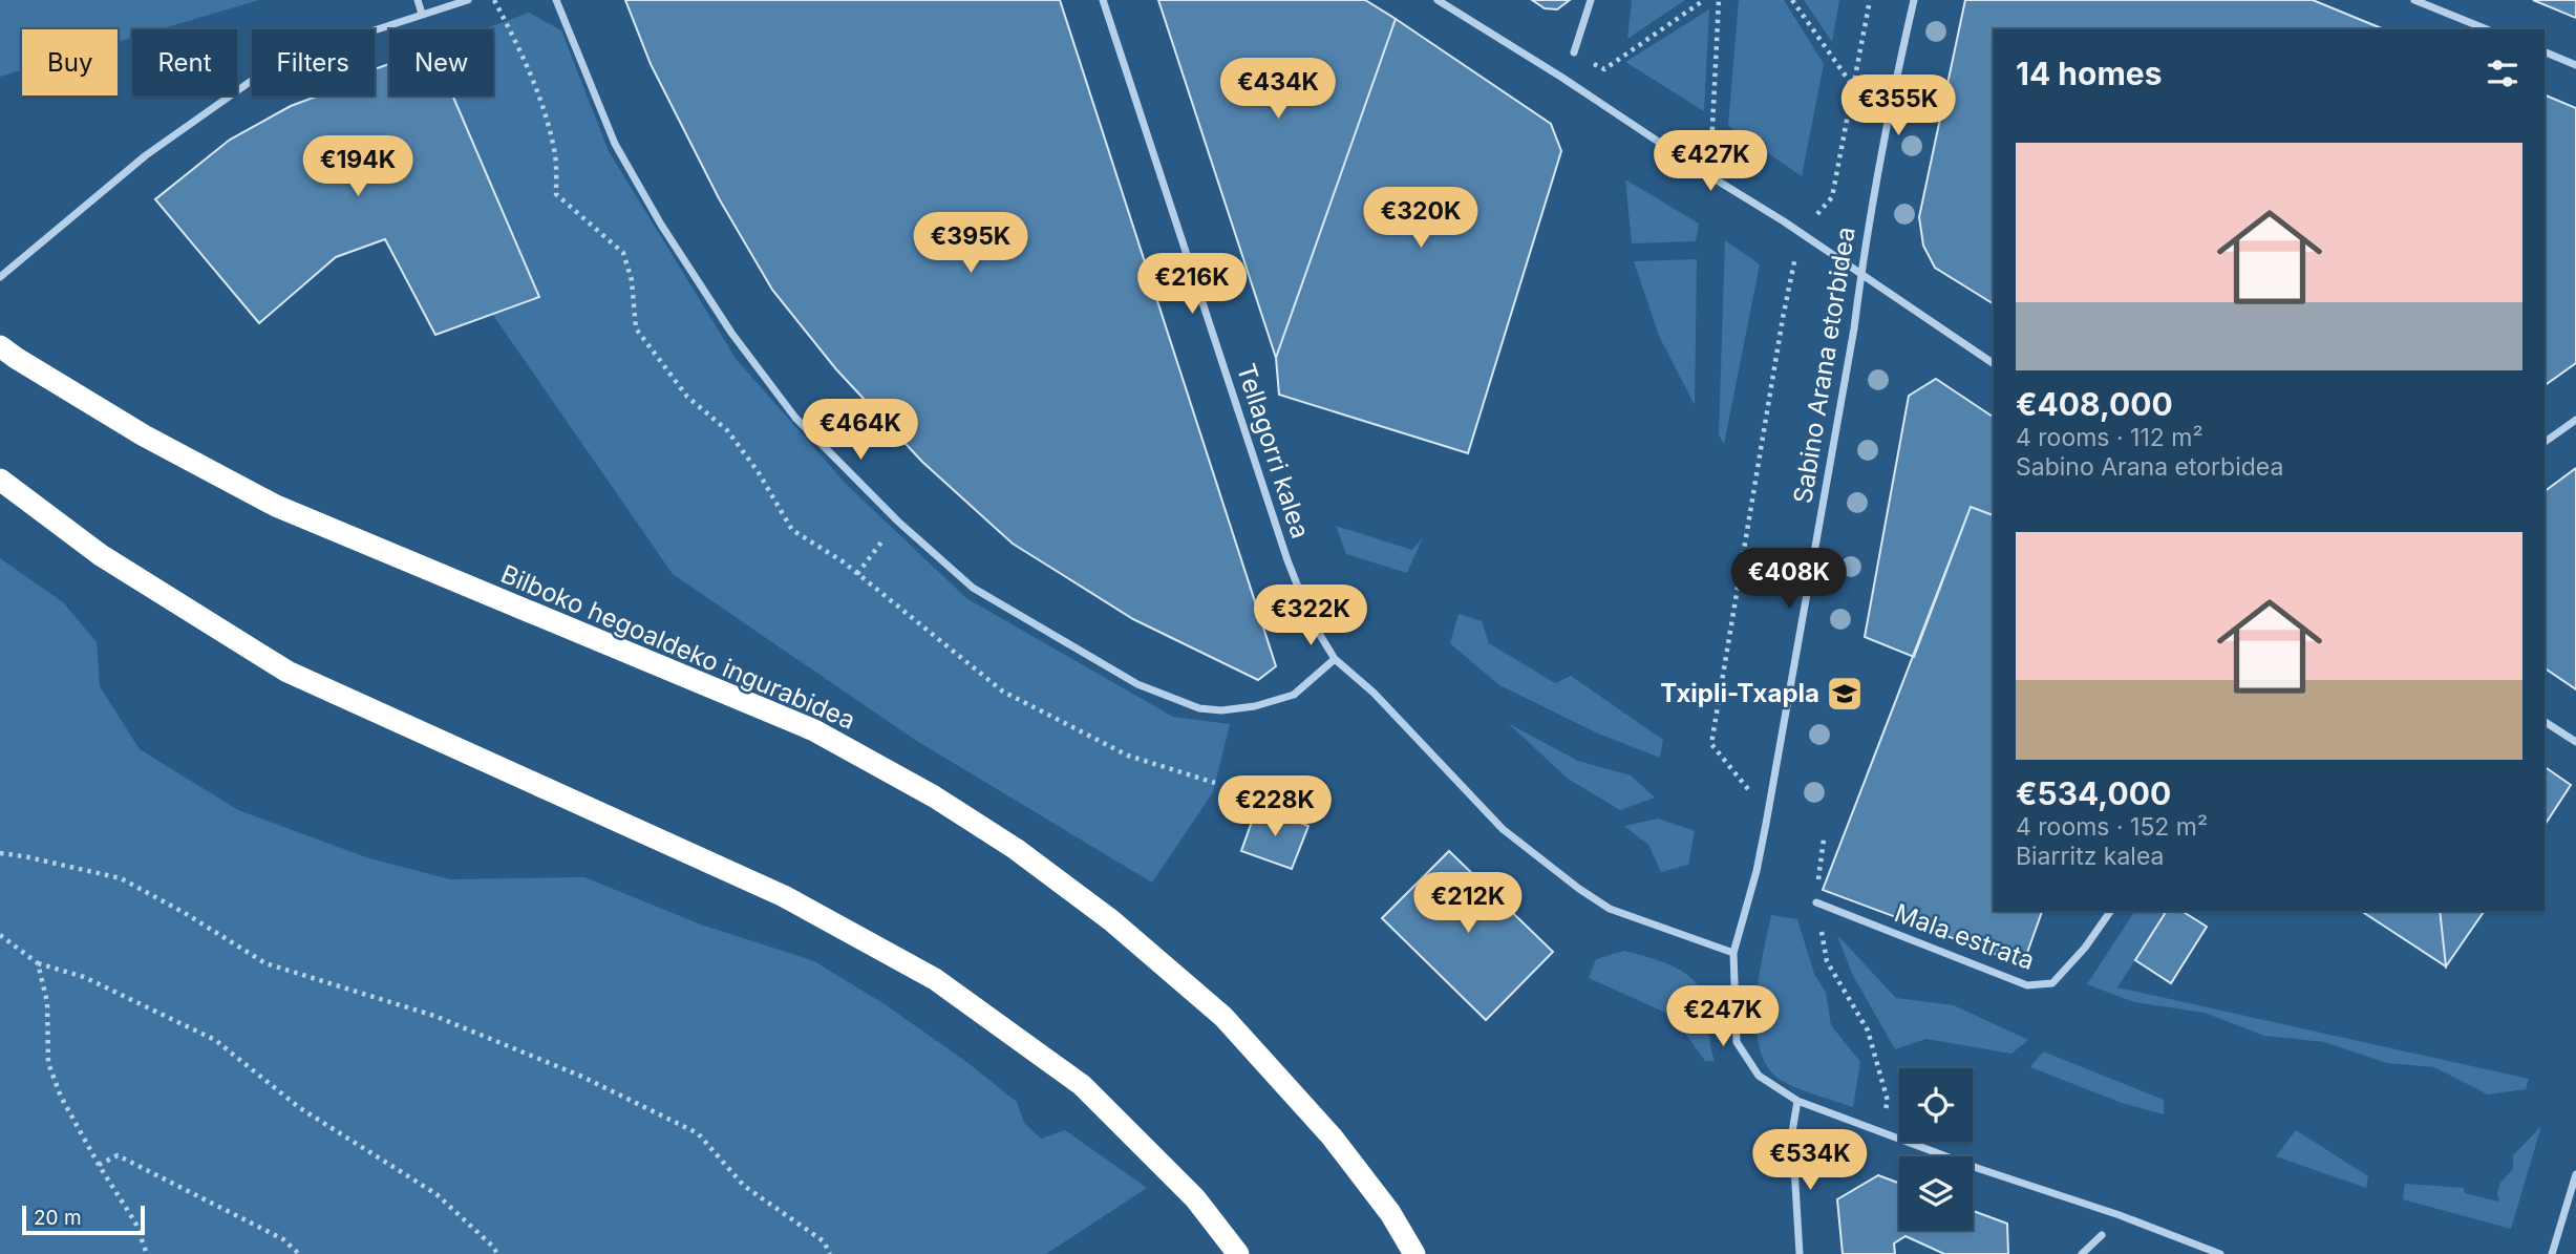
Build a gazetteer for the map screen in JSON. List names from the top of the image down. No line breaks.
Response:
{"streets":{"highway":["Bilboko hegoaldeko ingurabidea"],"street":["Sabino Arana etorbidea","Tellagorri kalea","Mala estrata"]},"crossings":[["Sabino Arana etorbidea","Tellagorri kalea"]],"places":{"school or university":["Txipli-Txapla"]},"scale_bar":"20 m","page":{"chip":["Buy","Rent","Filters","New"],"heading":"14 homes","price":["€434K","€355K","€427K","€194K","€320K","€395K","€216K","€464K","€408K","€322K","€228K","€212K","€247K","€534K"],"list":[{"name":"€408,000","note":"4 rooms · 112 m² · Sabino Arana etorbidea"},{"name":"€534,000","note":"4 rooms · 152 m² · Biarritz kalea"}],"scale":"20 m"}}
